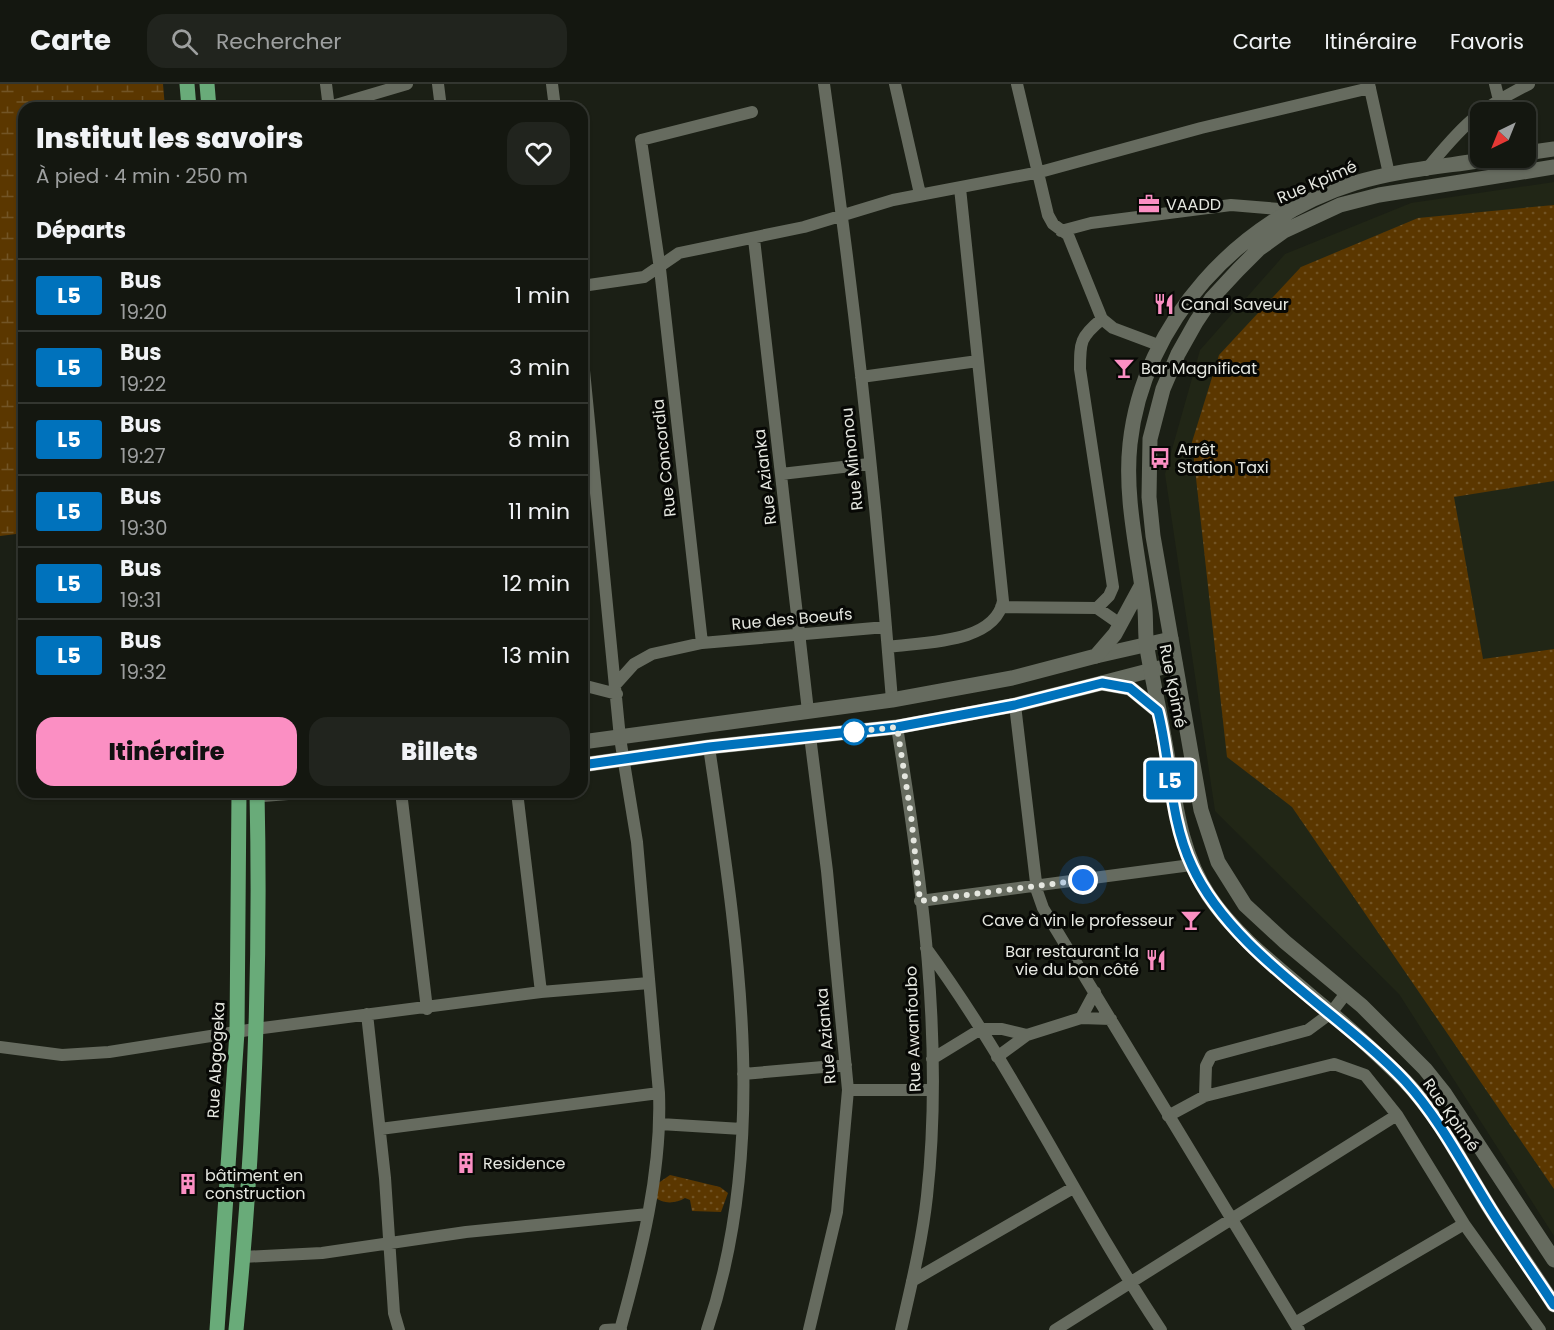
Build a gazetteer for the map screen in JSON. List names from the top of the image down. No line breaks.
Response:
{"streets":{"main road":["Rue Kpimé","Rue Abgogeka"],"street":["Rue Concordia","Rue Minonou","Rue Azianka","Rue des Boeufs","Rue Awanfoubo"]},"crossings":[["Rue Concordia","Rue des Boeufs"],["Rue Minonou","Rue des Boeufs"],["Rue Azianka","Rue des Boeufs"]],"places":{"office":["VAADD"],"restaurant":["Canal Saveur","Bar restaurant la vie du bon côté"],"bar":["Bar Magnificat","Cave à vin le professeur"],"bus stop":["Arrêt Station Taxi"],"building":["Residence","bâtiment en construction"]},"lines":["bus line L5"],"north":"bottom left","page":{"header":"Carte","search":"Rechercher","nav":["Carte","Itinéraire","Favoris"],"on_map":"L5","heading":[["Institut les savoirs","À pied · 4 min · 250 m"],"Départs"],"list":[{"mark":"L5","name":"Bus","note":"19:20","value":"1 min"},{"mark":"L5","name":"Bus","note":"19:22","value":"3 min"},{"mark":"L5","name":"Bus","note":"19:27","value":"8 min"},{"mark":"L5","name":"Bus","note":"19:30","value":"11 min"},{"mark":"L5","name":"Bus","note":"19:31","value":"12 min"},{"mark":"L5","name":"Bus","note":"19:32","value":"13 min"}],"buttons":["Itinéraire","Billets"]}}
